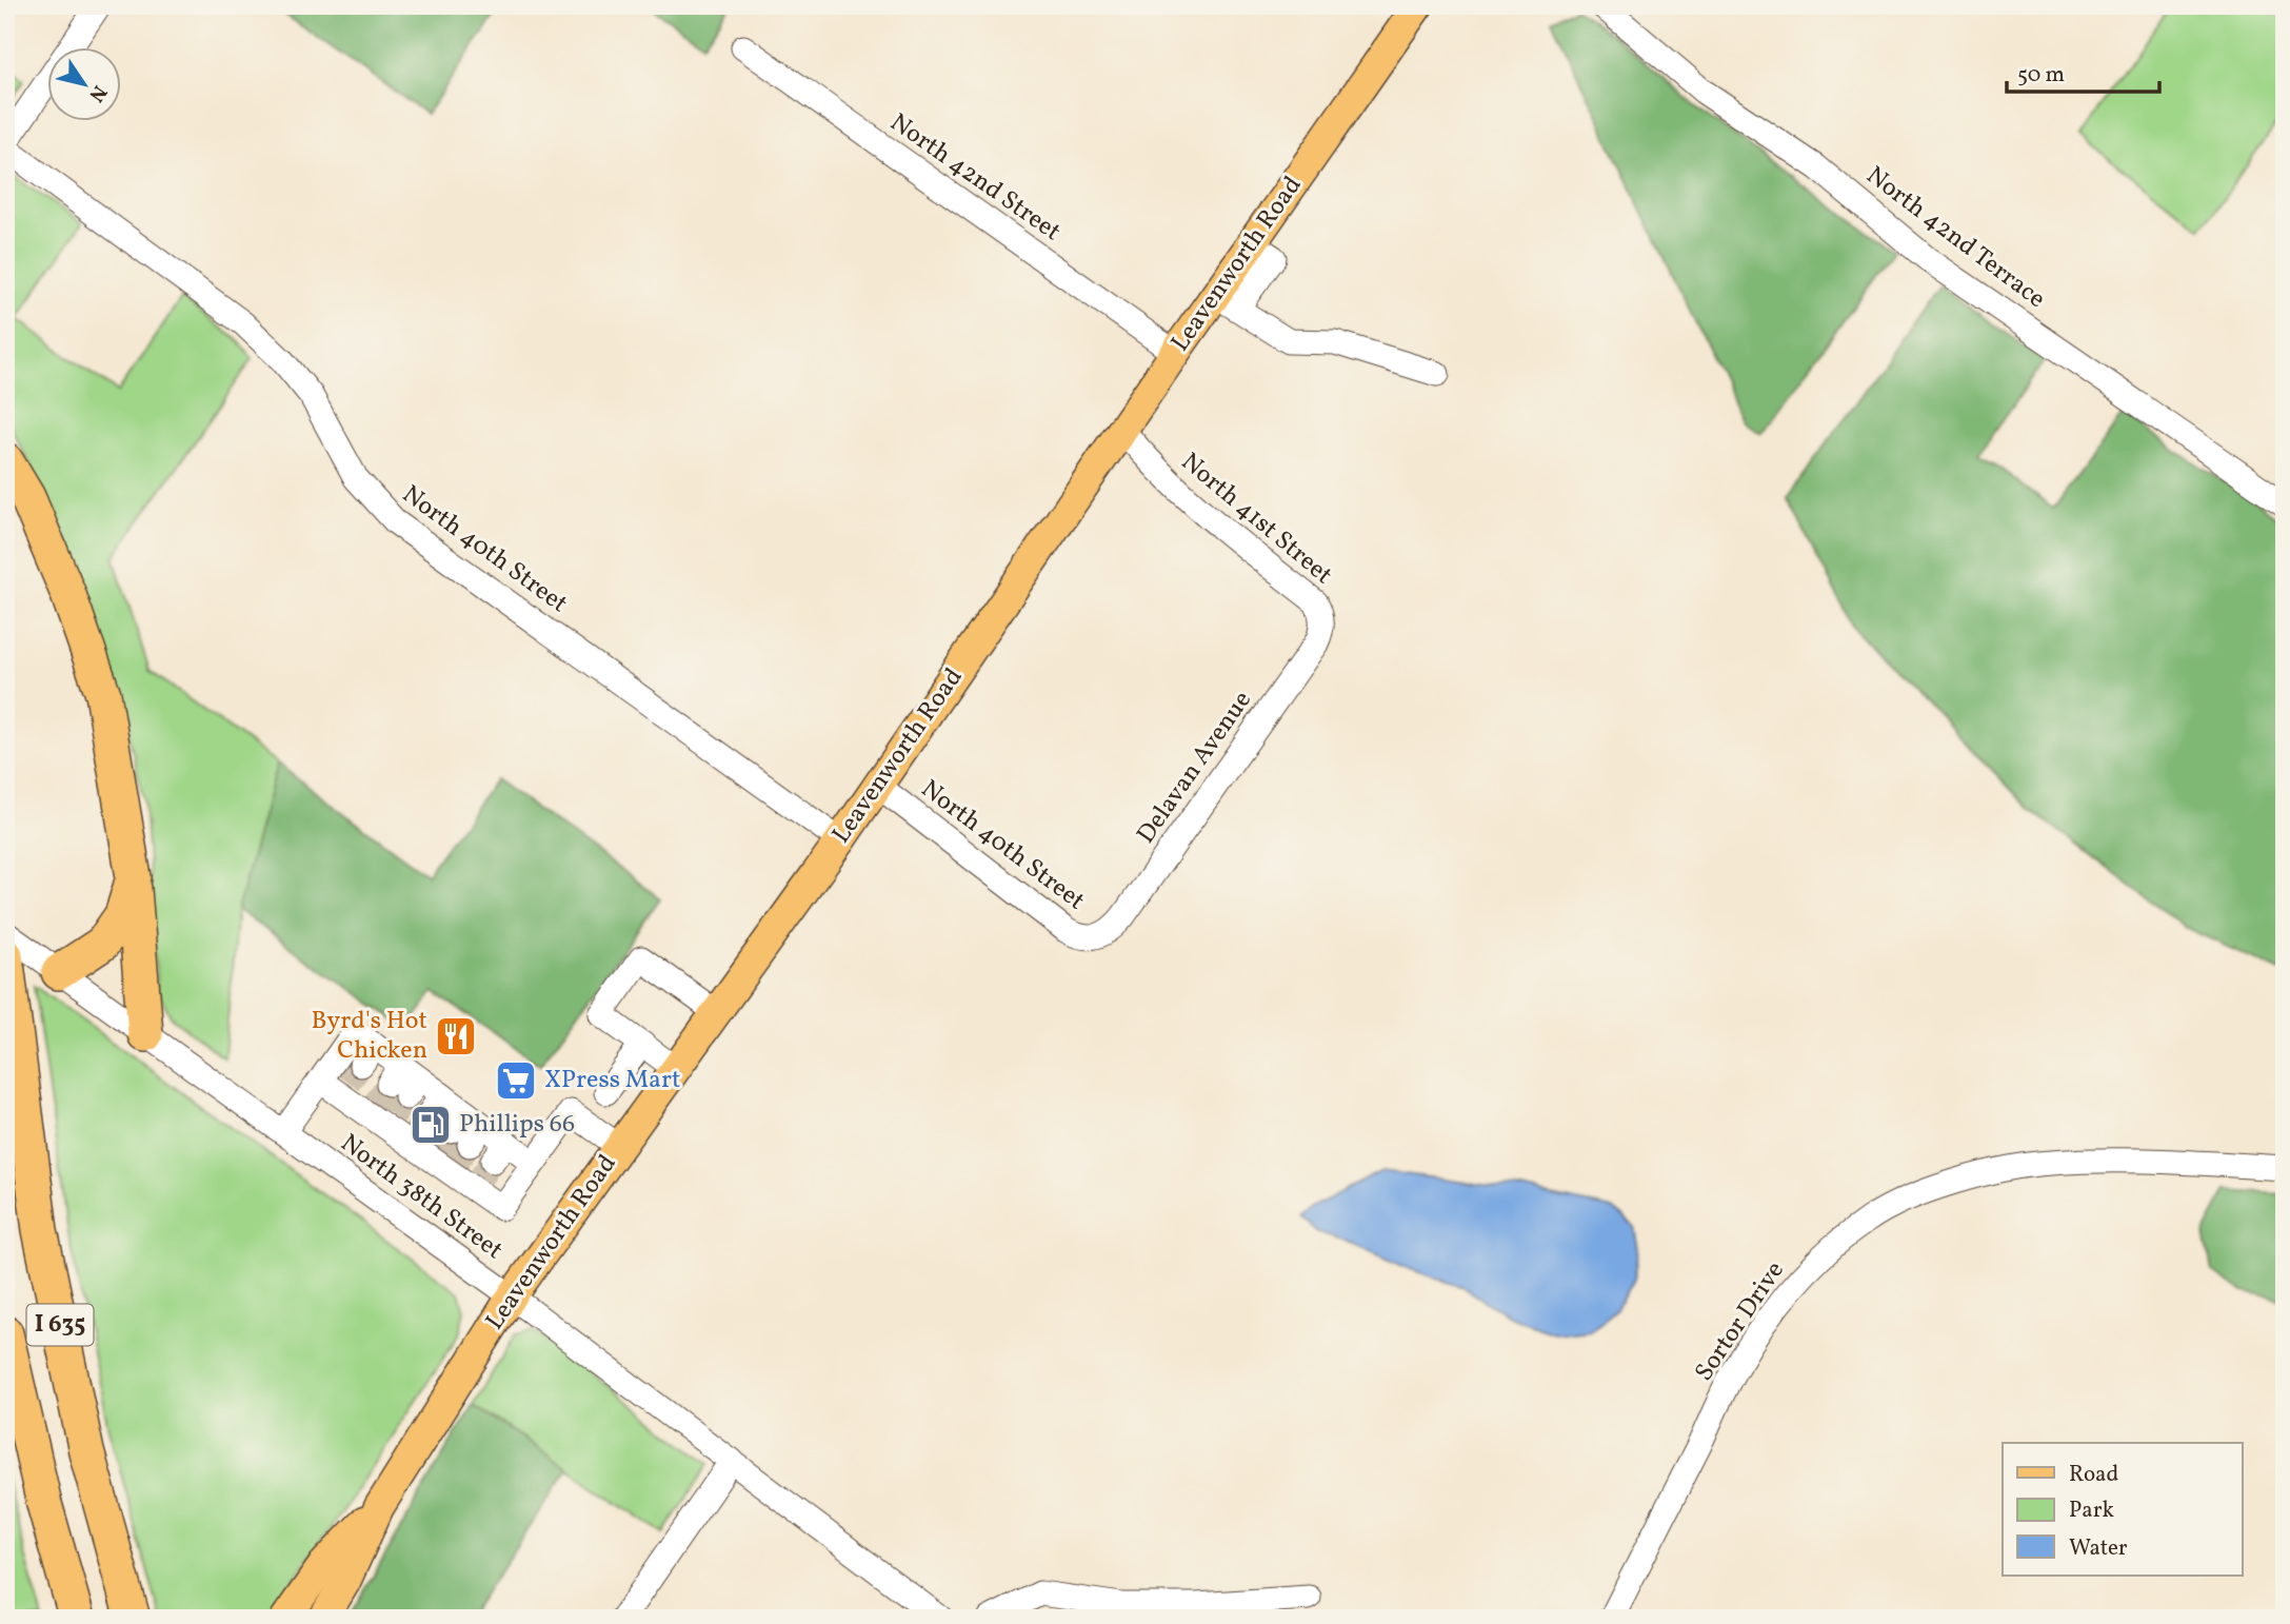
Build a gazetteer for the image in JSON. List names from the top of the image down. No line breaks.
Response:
{"streets":{"highway":["I 635"],"main road":["Leavenworth Road"],"street":["North 42nd Street","North 42nd Terrace","North 41st Street","North 40th Street","Delavan Avenue","North 38th Street","Sortor Drive"]},"crossings":[["North 42nd Street","Leavenworth Road"],["Leavenworth Road","North 41st Street"],["Leavenworth Road","North 40th Street"],["Leavenworth Road","North 38th Street"],["North 41st Street","Delavan Avenue"],["North 40th Street","Delavan Avenue"]],"places":{"restaurant":["Byrd's Hot Chicken"],"supermarket":["XPress Mart"],"fuel station":["Phillips 66"]},"legend":["Road","Park","Water"],"scale_bar":"50 m","north":"bottom right"}
